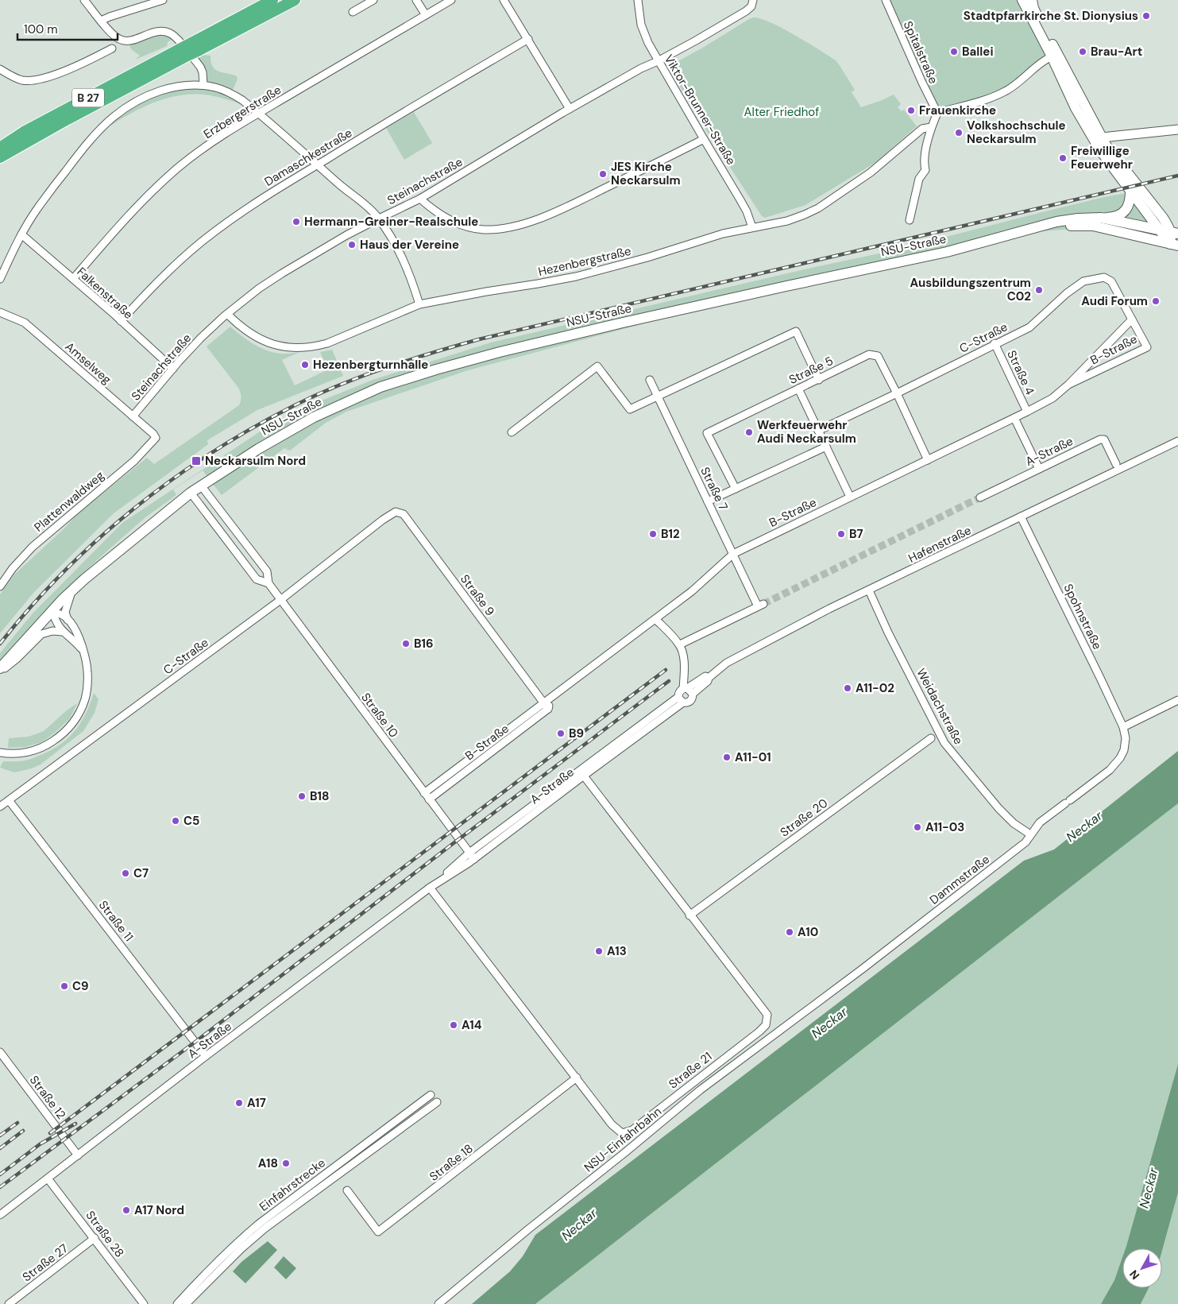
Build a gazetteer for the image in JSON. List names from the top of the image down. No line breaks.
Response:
{"streets":{"highway":["B 27"],"main road":["NSU-Straße"],"street":["Spitalstraße","Viktor-Brunner-Straße","Erzbergerstraße","Damaschkestraße","Steinachstraße","Hezenbergstraße","Falkenstraße","C-Straße","B-Straße","Amselweg","Straße 5","Straße 4","A-Straße","Straße 7","Plattenwaldweg","Hafenstraße","Straße 9","Spohnstraße","Weidachstraße","Straße 10","Straße 20","Dammstraße","Straße 11","Straße 21","Straße 12","NSU-Einfahrbahn","Straße 18","Einfahrstrecke","Straße 28","Straße 27"]},"crossings":[["Viktor-Brunner-Straße","Steinachstraße"],["Viktor-Brunner-Straße","Hezenbergstraße"],["Erzbergerstraße","Falkenstraße"],["Damaschkestraße","Falkenstraße"],["Steinachstraße","Hezenbergstraße"],["Steinachstraße","Falkenstraße"],["Steinachstraße","Amselweg"],["C-Straße","B-Straße"],["C-Straße","Straße 5"],["C-Straße","Straße 4"],["C-Straße","Straße 9"],["C-Straße","Straße 10"],["C-Straße","Straße 11"],["B-Straße","Straße 5"],["B-Straße","Straße 4"],["B-Straße","Straße 7"],["B-Straße","Straße 9"],["B-Straße","Straße 10"],["Amselweg","Plattenwaldweg"],["A-Straße","Hafenstraße"],["A-Straße","Straße 10"],["A-Straße","Straße 11"],["A-Straße","Straße 21"],["A-Straße","Straße 12"],["A-Straße","Straße 28"],["Hafenstraße","Spohnstraße"],["Hafenstraße","Weidachstraße"],["Spohnstraße","Dammstraße"],["Weidachstraße","Dammstraße"],["Straße 20","Straße 21"],["Dammstraße","NSU-Einfahrbahn"],["Straße 21","Straße 18"],["Straße 28","Straße 27"]],"water":["Neckar"],"parks":["Alter Friedhof"],"places":{"other":["Stadtpfarrkirche St. Dionysius","Ballei","Brau-Art","Frauenkirche","Volkshochschule Neckarsulm","Freiwillige Feuerwehr","JES Kirche Neckarsulm","Hermann-Greiner-Realschule","Haus der Vereine","Ausbildungszentrum C02","Audi Forum","Hezenbergturnhalle","Werkfeuerwehr Audi Neckarsulm","B12","B7","B16","A11-02","B9","A11-01","B18","C5","A11-03","C7","A10","A13","C9","A14","A17","A18","A17 Nord"],"transit":["Neckarsulm Nord"]},"scale_bar":"100 m","north":"bottom left"}
